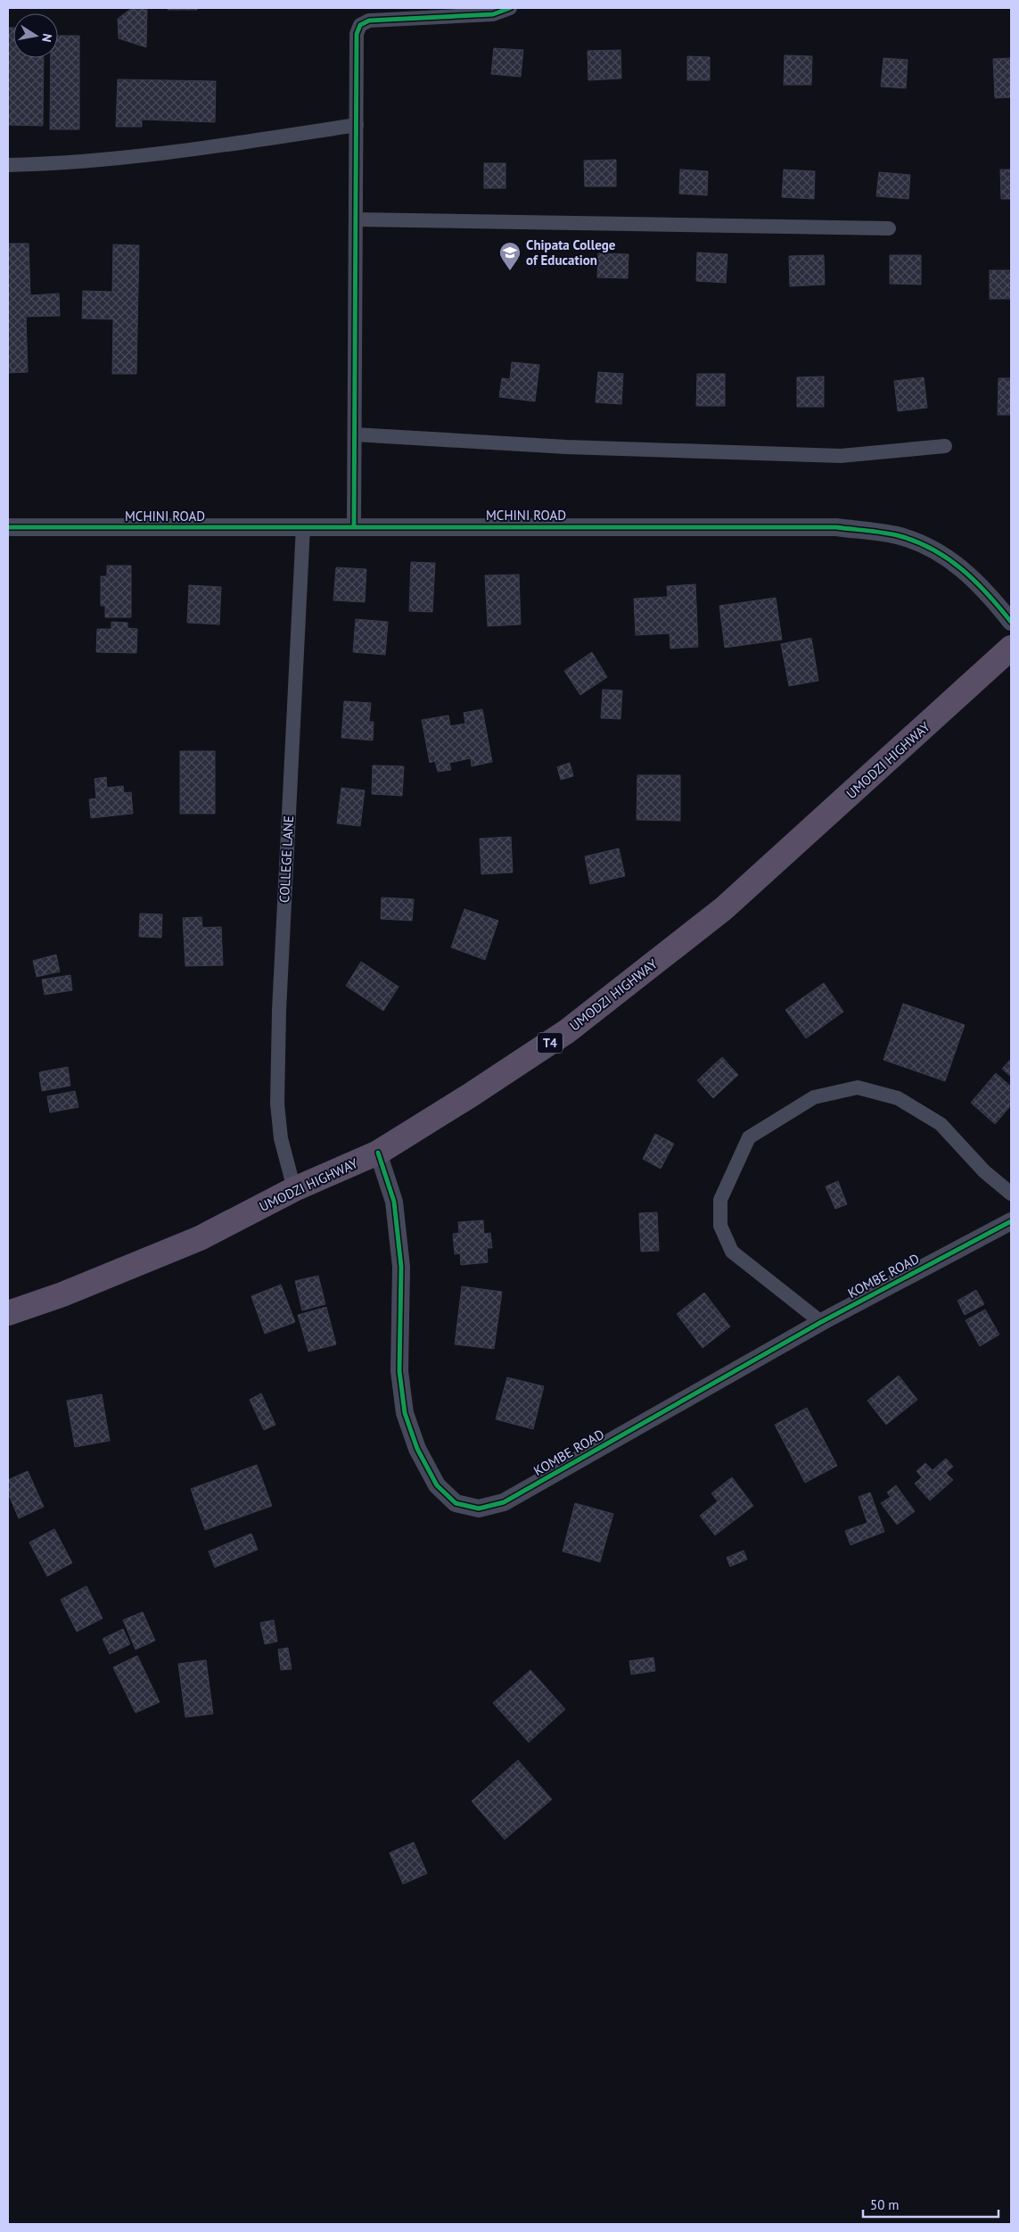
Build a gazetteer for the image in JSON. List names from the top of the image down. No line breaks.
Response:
{"streets":{"highway":["UMODZI HIGHWAY","T4"],"street":["MCHINI ROAD","COLLEGE LANE","KOMBE ROAD"]},"crossings":[["MCHINI ROAD","COLLEGE LANE"],["UMODZI HIGHWAY","COLLEGE LANE"],["UMODZI HIGHWAY","KOMBE ROAD"]],"places":{"school or university":["Chipata College of Education"]},"scale_bar":"50 m","north":"right"}
